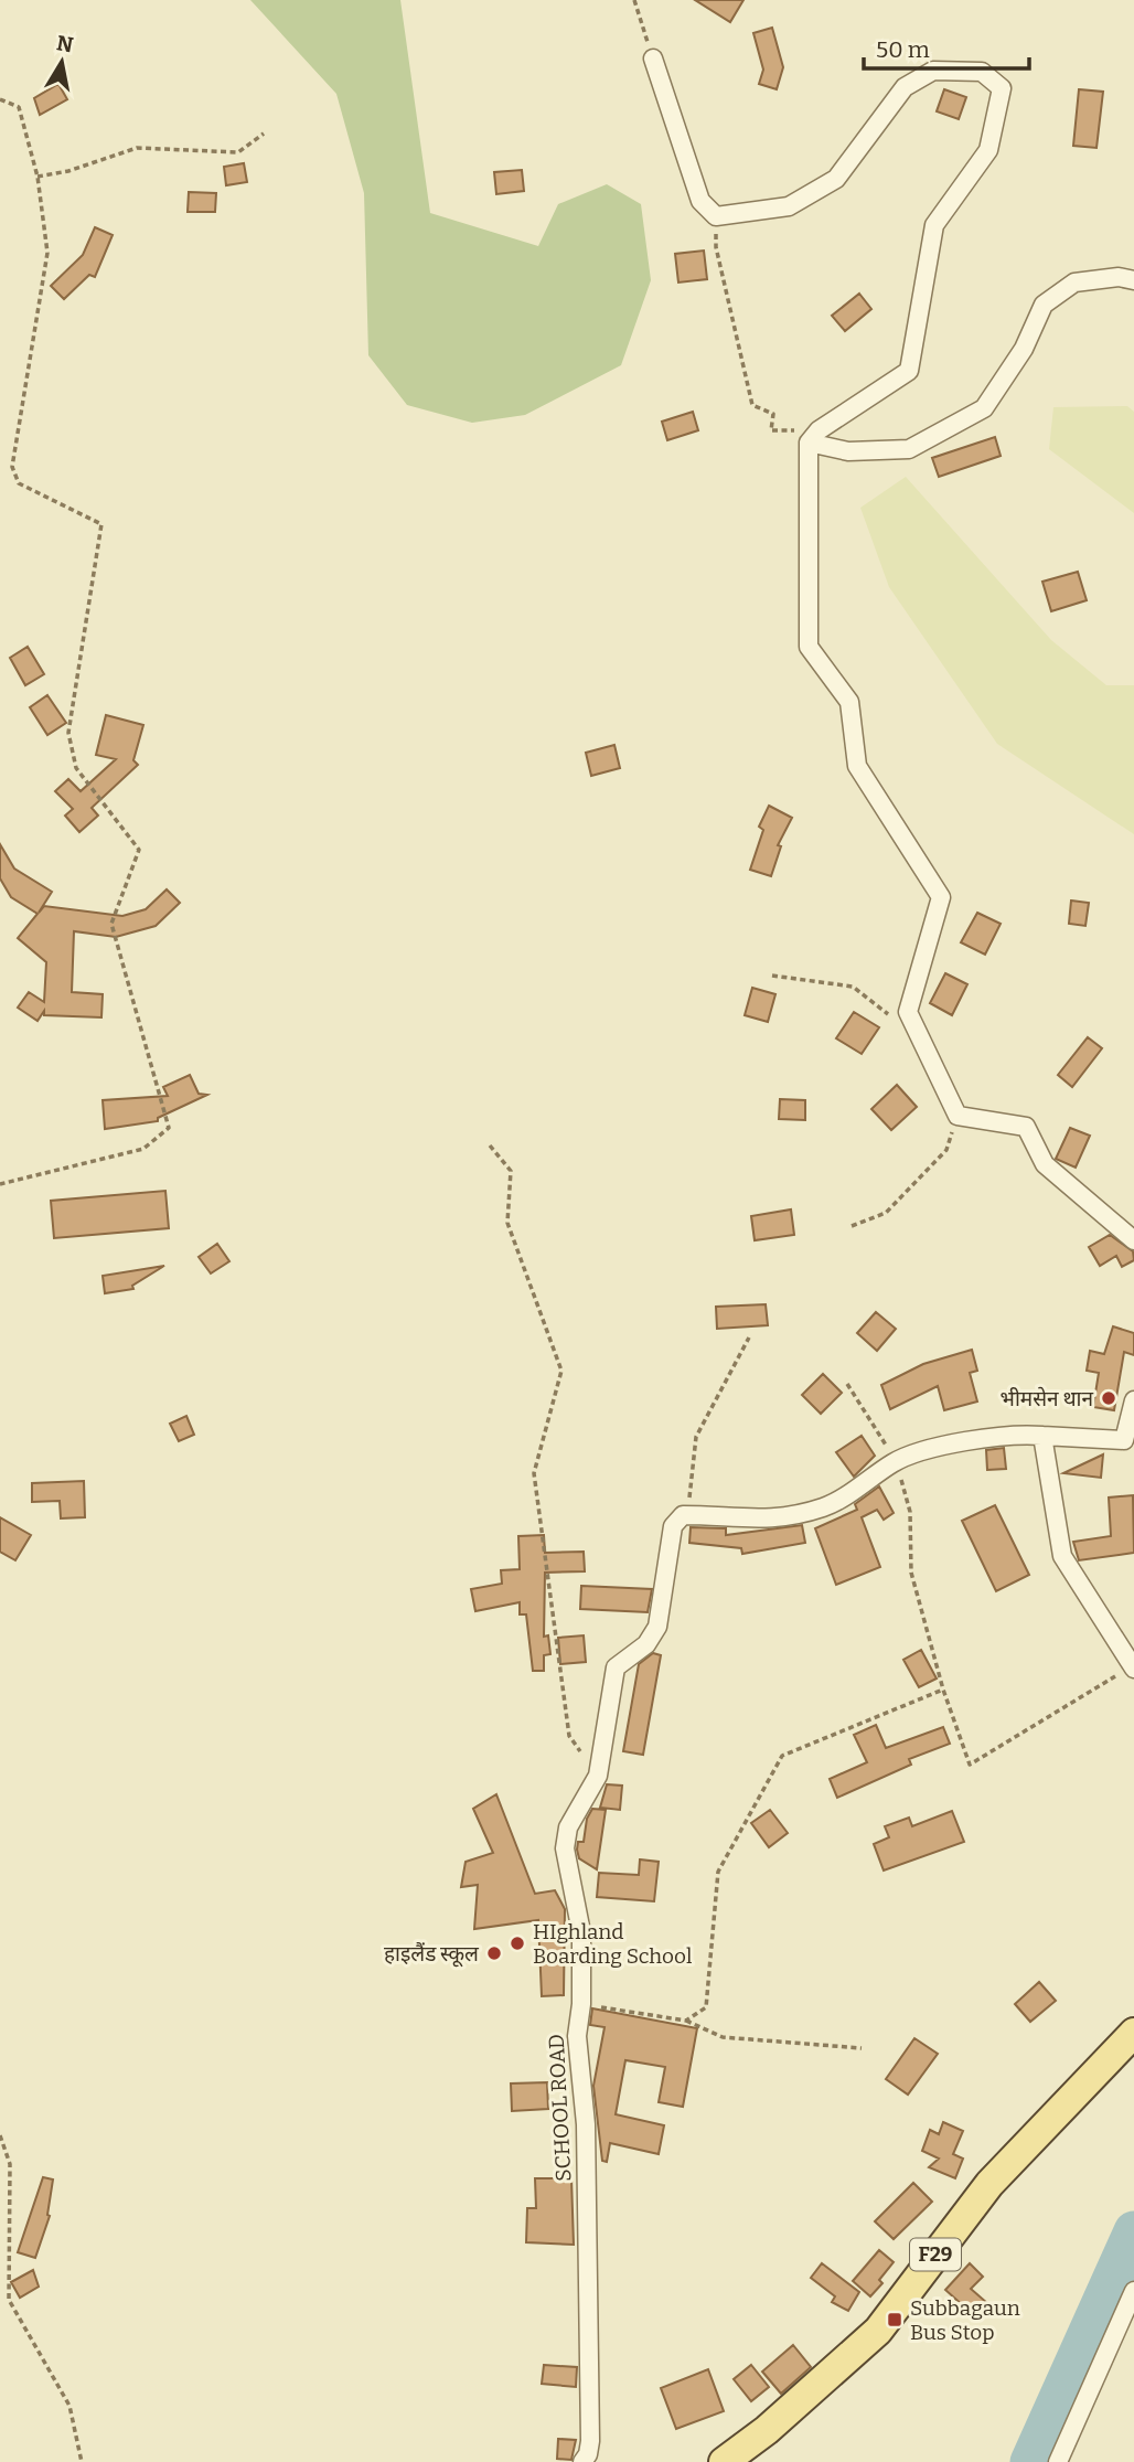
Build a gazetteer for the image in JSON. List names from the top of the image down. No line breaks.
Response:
{"streets":{"main road":["F29"],"street":["SCHOOL ROAD"]},"places":{"other":["भीमसेन थान","HIghland Boarding School","हाइलैंड स्कूल"],"transit":["Subbagaun Bus Stop"]},"scale_bar":"50 m","north":"top"}
